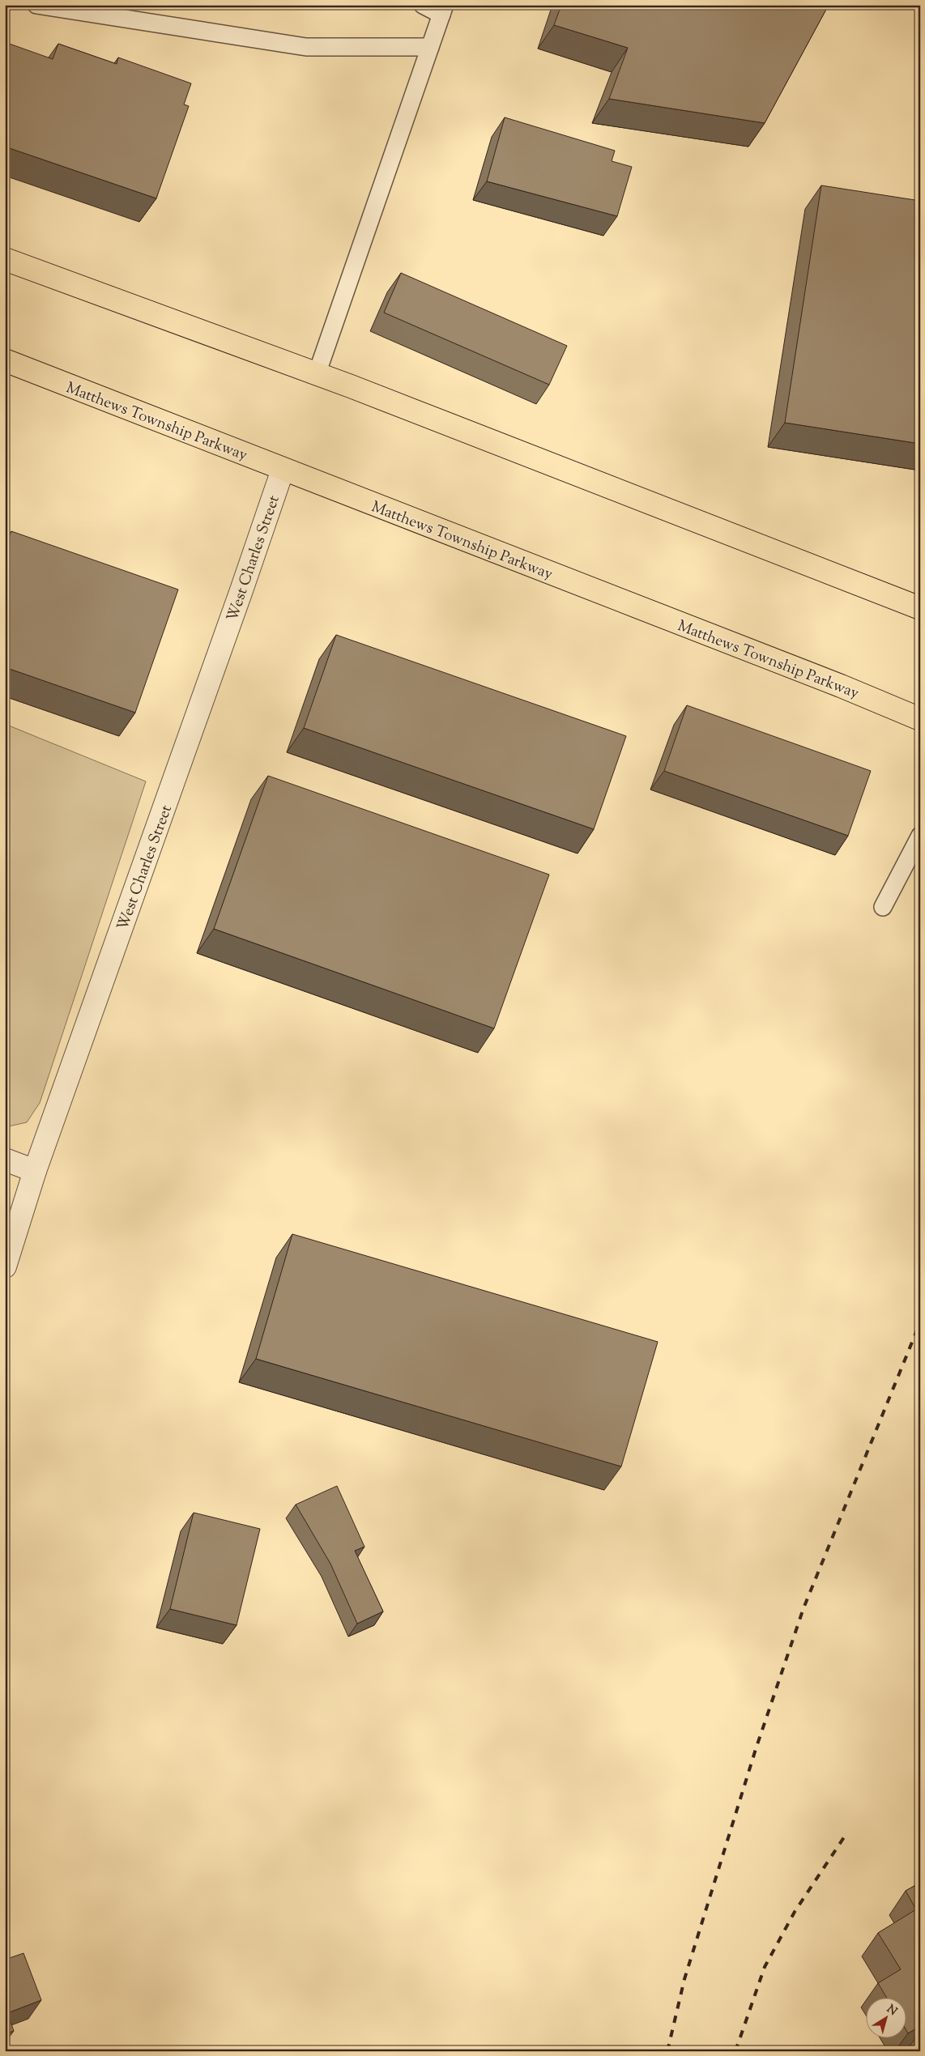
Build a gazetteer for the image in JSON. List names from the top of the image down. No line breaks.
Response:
{"streets":{"main road":["Matthews Township Parkway"],"street":["West Charles Street"]},"crossings":[["Matthews Township Parkway","West Charles Street"]],"north":"top right"}
